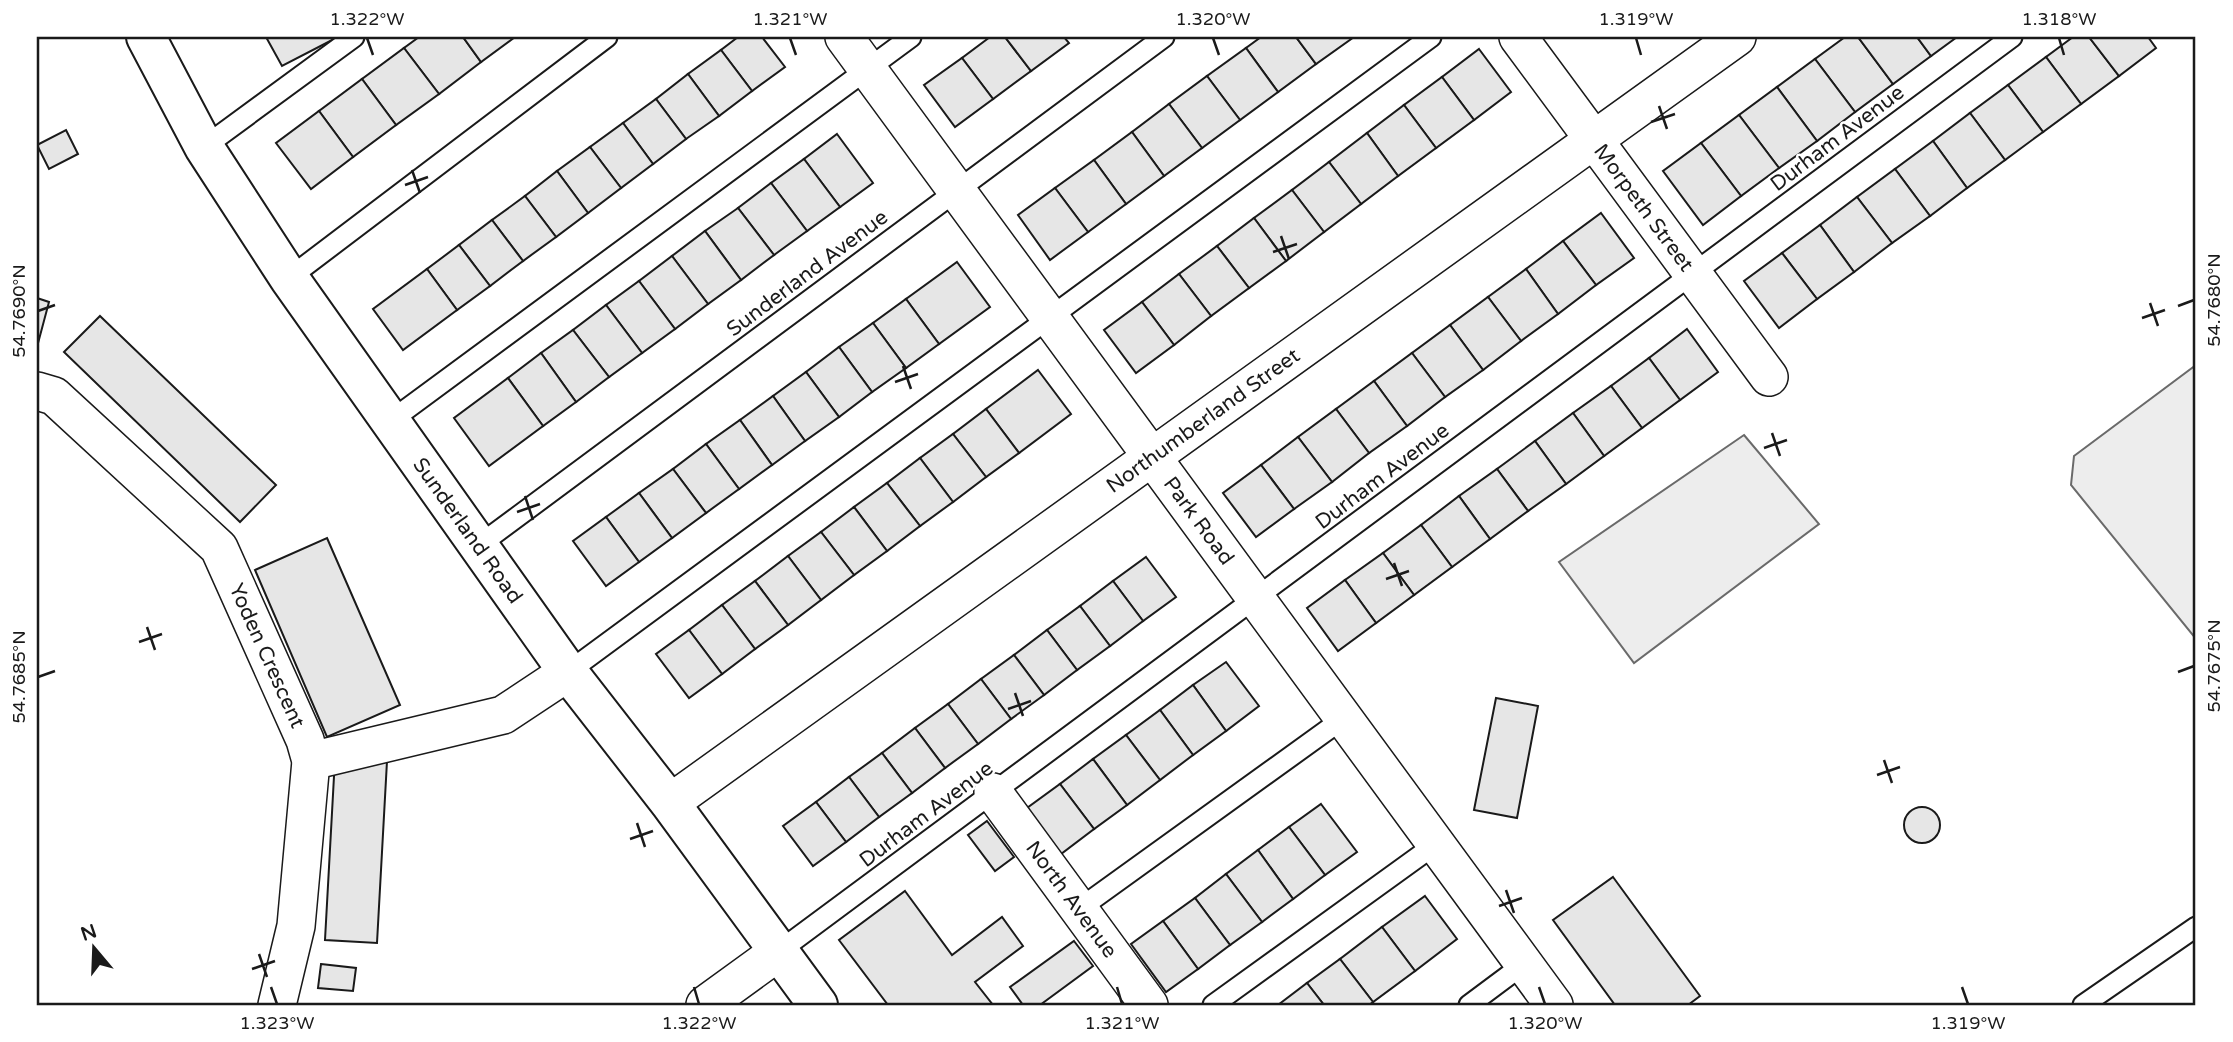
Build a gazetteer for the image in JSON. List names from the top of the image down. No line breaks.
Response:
{"streets":{"main road":["Sunderland Road"],"street":["Morpeth Street","Northumberland Street","Park Road","Yoden Crescent","North Avenue"],"lane":["Durham Avenue","Sunderland Avenue"]},"crossings":[["Durham Avenue","Morpeth Street"],["Durham Avenue","Park Road"],["Durham Avenue","Sunderland Road"],["Durham Avenue","North Avenue"],["Morpeth Street","Northumberland Street"],["Sunderland Avenue","Park Road"],["Sunderland Avenue","Sunderland Road"],["Northumberland Street","Park Road"],["Northumberland Street","Sunderland Road"]],"north":"top","coordinates":["1.322°W","1.321°W","1.320°W","1.319°W","1.318°W","54.7680°N","54.7690°N","54.7675°N","54.7685°N","1.323°W"]}
